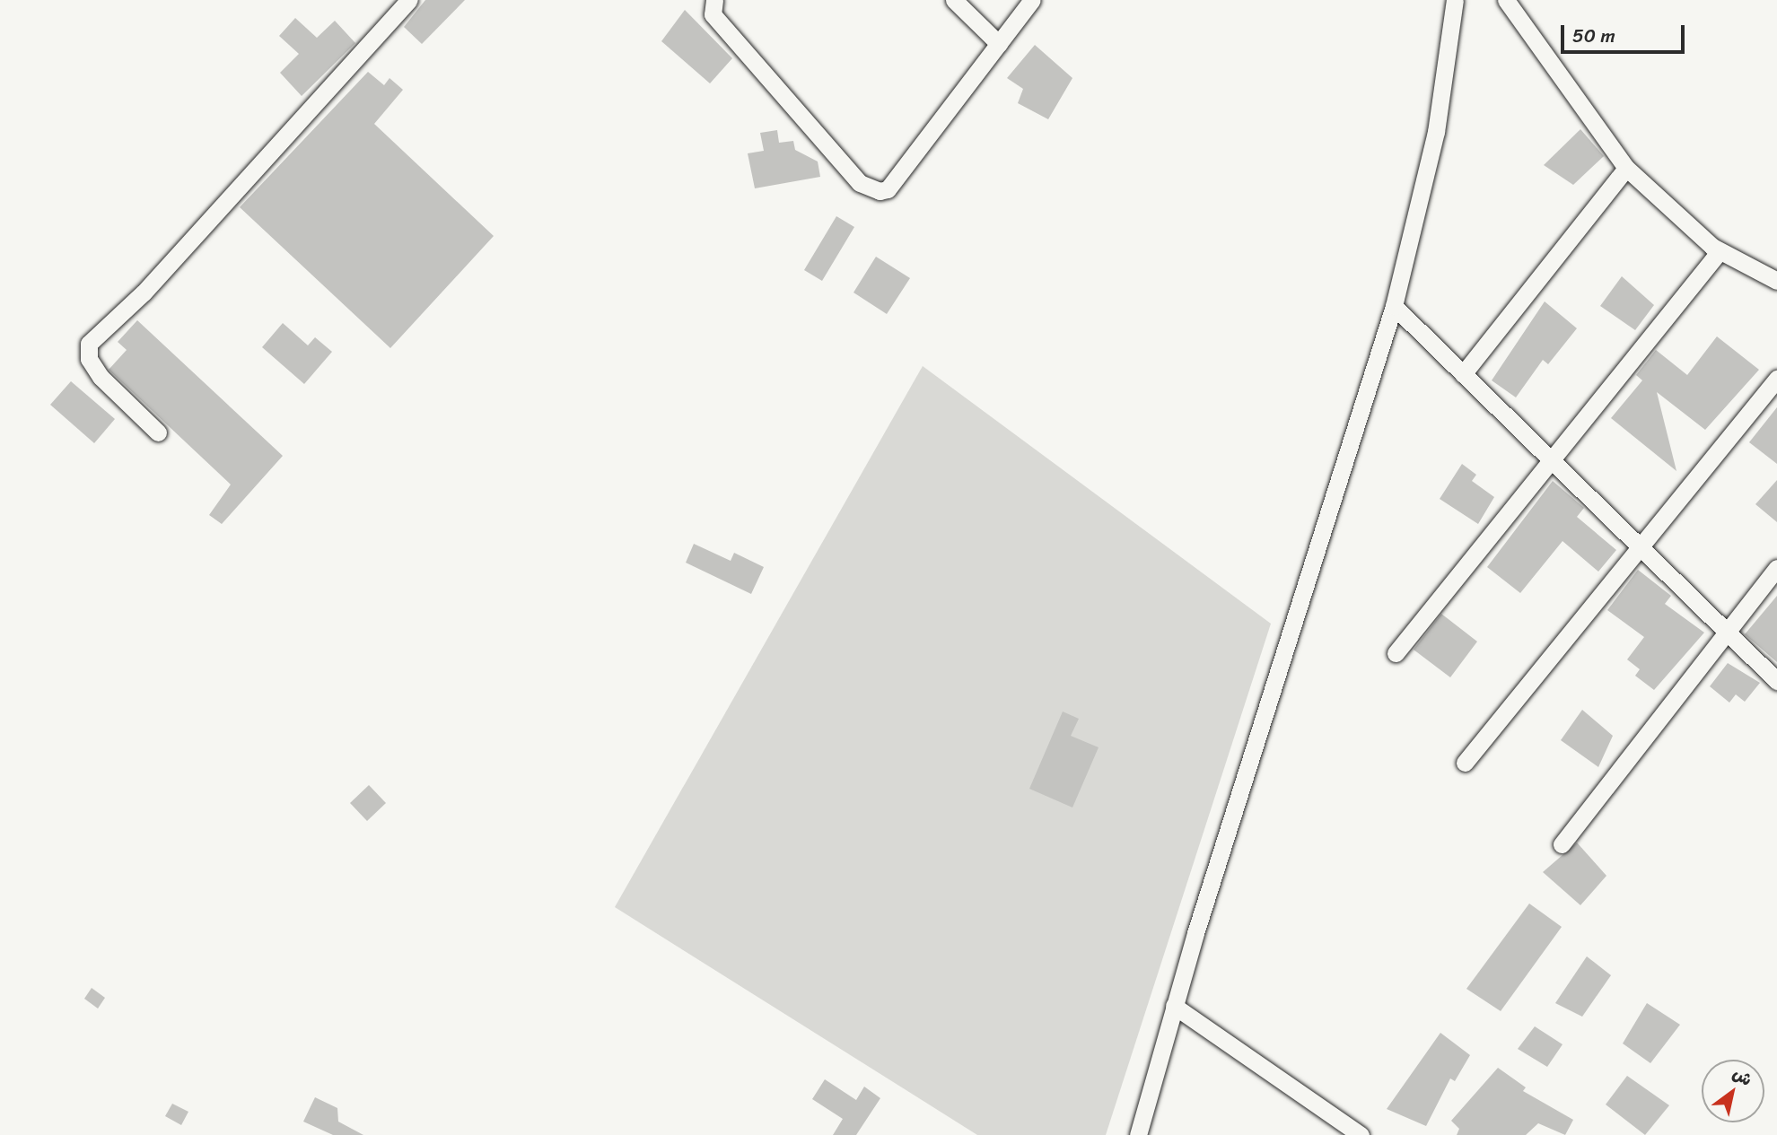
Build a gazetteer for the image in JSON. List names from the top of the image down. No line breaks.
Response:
{"scale_bar":"50 m","north":"top right"}
